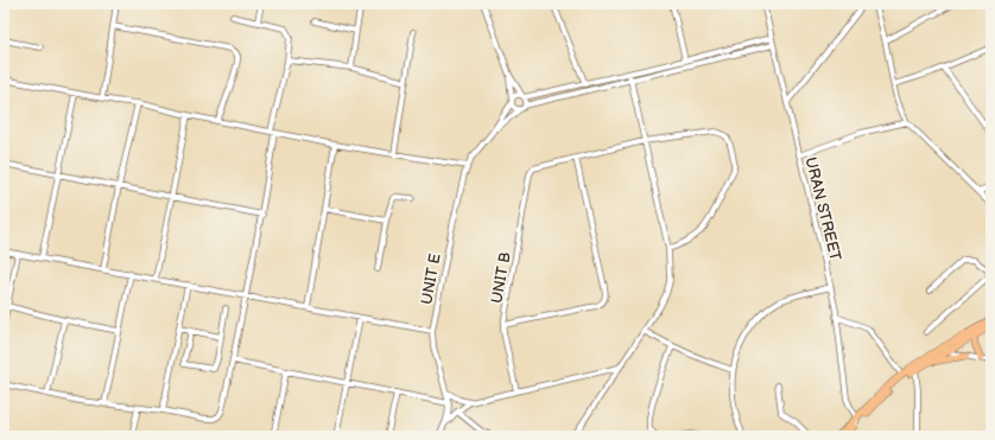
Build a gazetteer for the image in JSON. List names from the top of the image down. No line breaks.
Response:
{"streets":{"street":["URAN STREET","UNIT B","UNIT E"]}}
